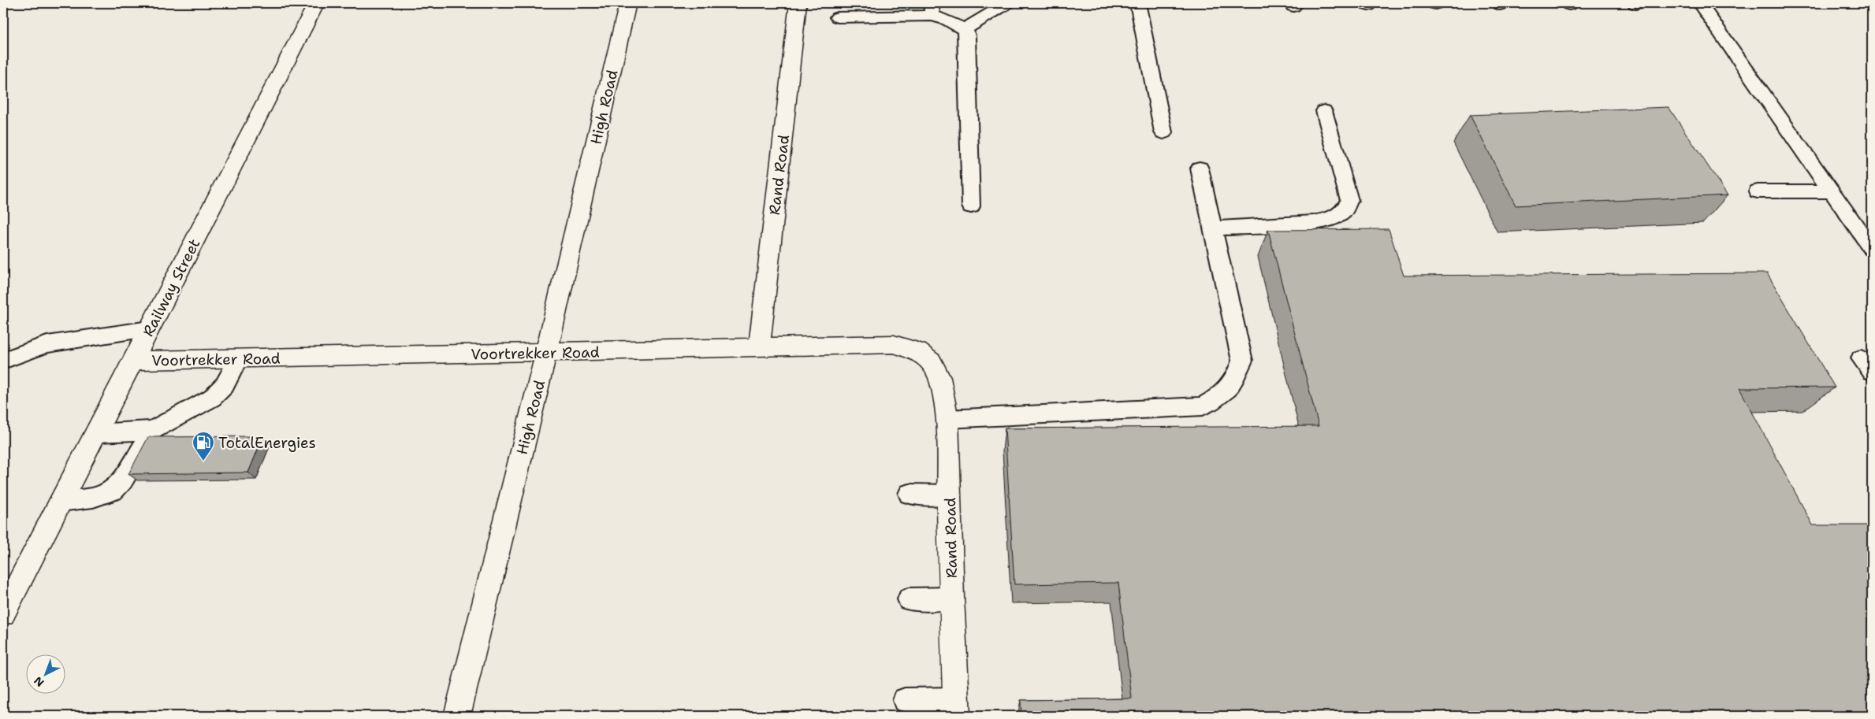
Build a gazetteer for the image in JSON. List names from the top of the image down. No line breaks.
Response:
{"streets":{"street":["High Road","Rand Road","Railway Street","Voortrekker Road"]},"crossings":[["High Road","Voortrekker Road"],["Rand Road","Voortrekker Road"],["Railway Street","Voortrekker Road"]],"places":{"fuel station":["TotalEnergies"]},"north":"bottom left"}
